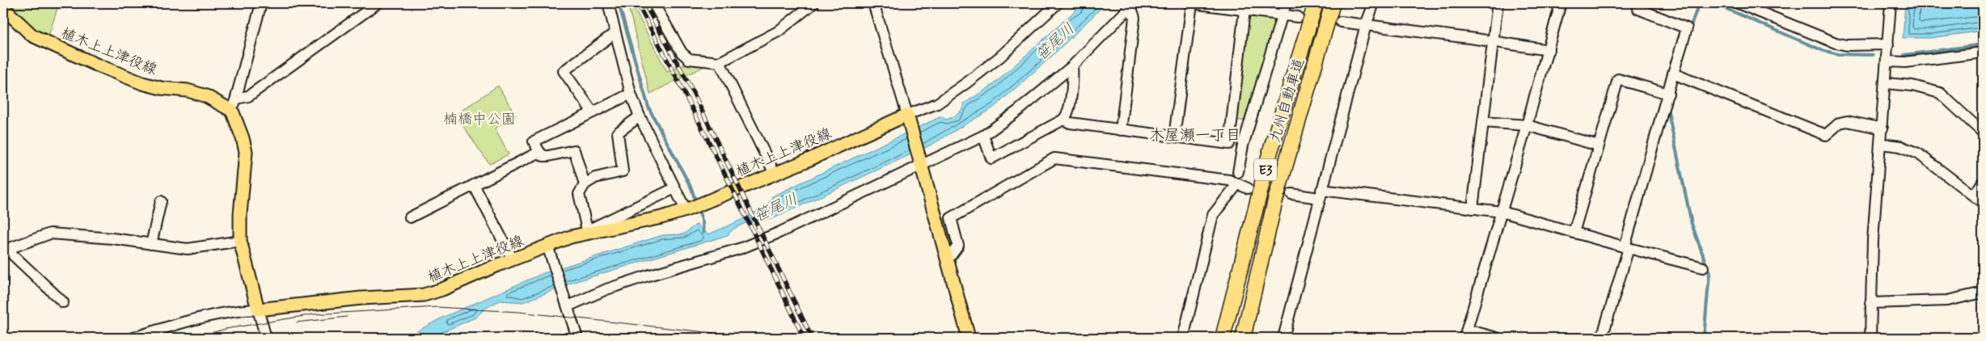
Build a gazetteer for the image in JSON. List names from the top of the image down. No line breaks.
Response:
{"streets":{"highway":["九州自動車道","E3"],"main road":["植木上上津役線"]},"districts":["木屋瀬一丁目"],"water":["笹尾川"],"parks":["楠橋中公園"]}
